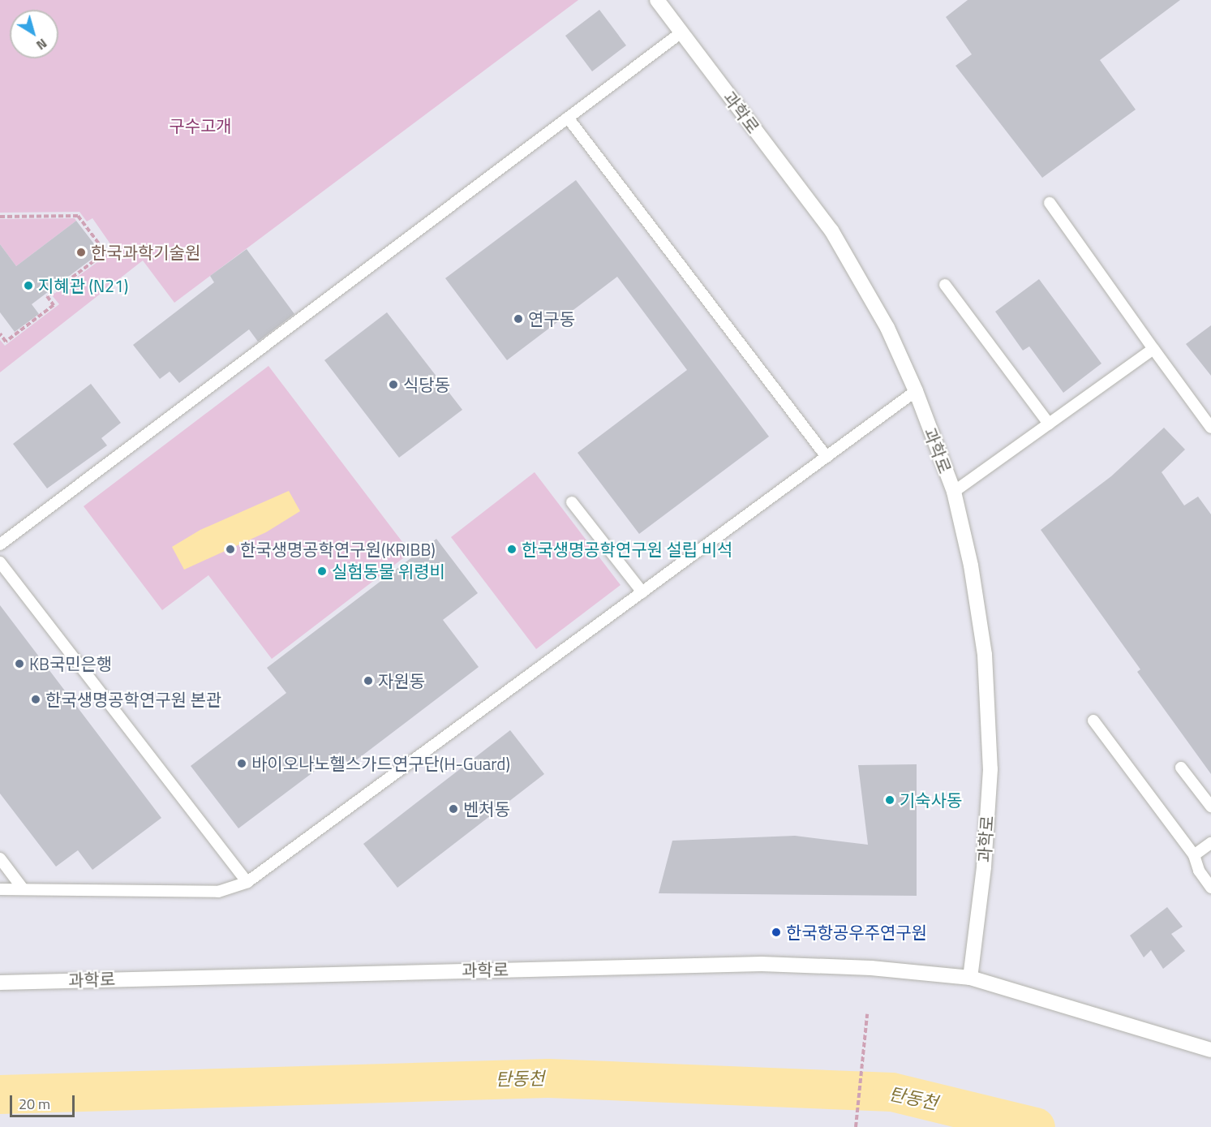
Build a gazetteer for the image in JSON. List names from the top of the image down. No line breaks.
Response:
{"streets":{"main road":["과학로"]},"water":["탄동천"],"parks":["구수고개"],"places":["한국과학기술원","지혜관 (N21)","연구동","식당동","한국생명공학연구원(KRIBB)","한국생명공학연구원 설립 비석","실험동물 위령비","KB국민은행","자원동","한국생명공학연구원 본관","바이오나노헬스가드연구단(H-Guard)","기숙사동","벤처동","한국항공우주연구원"],"scale_bar":"20 m","north":"bottom right"}
